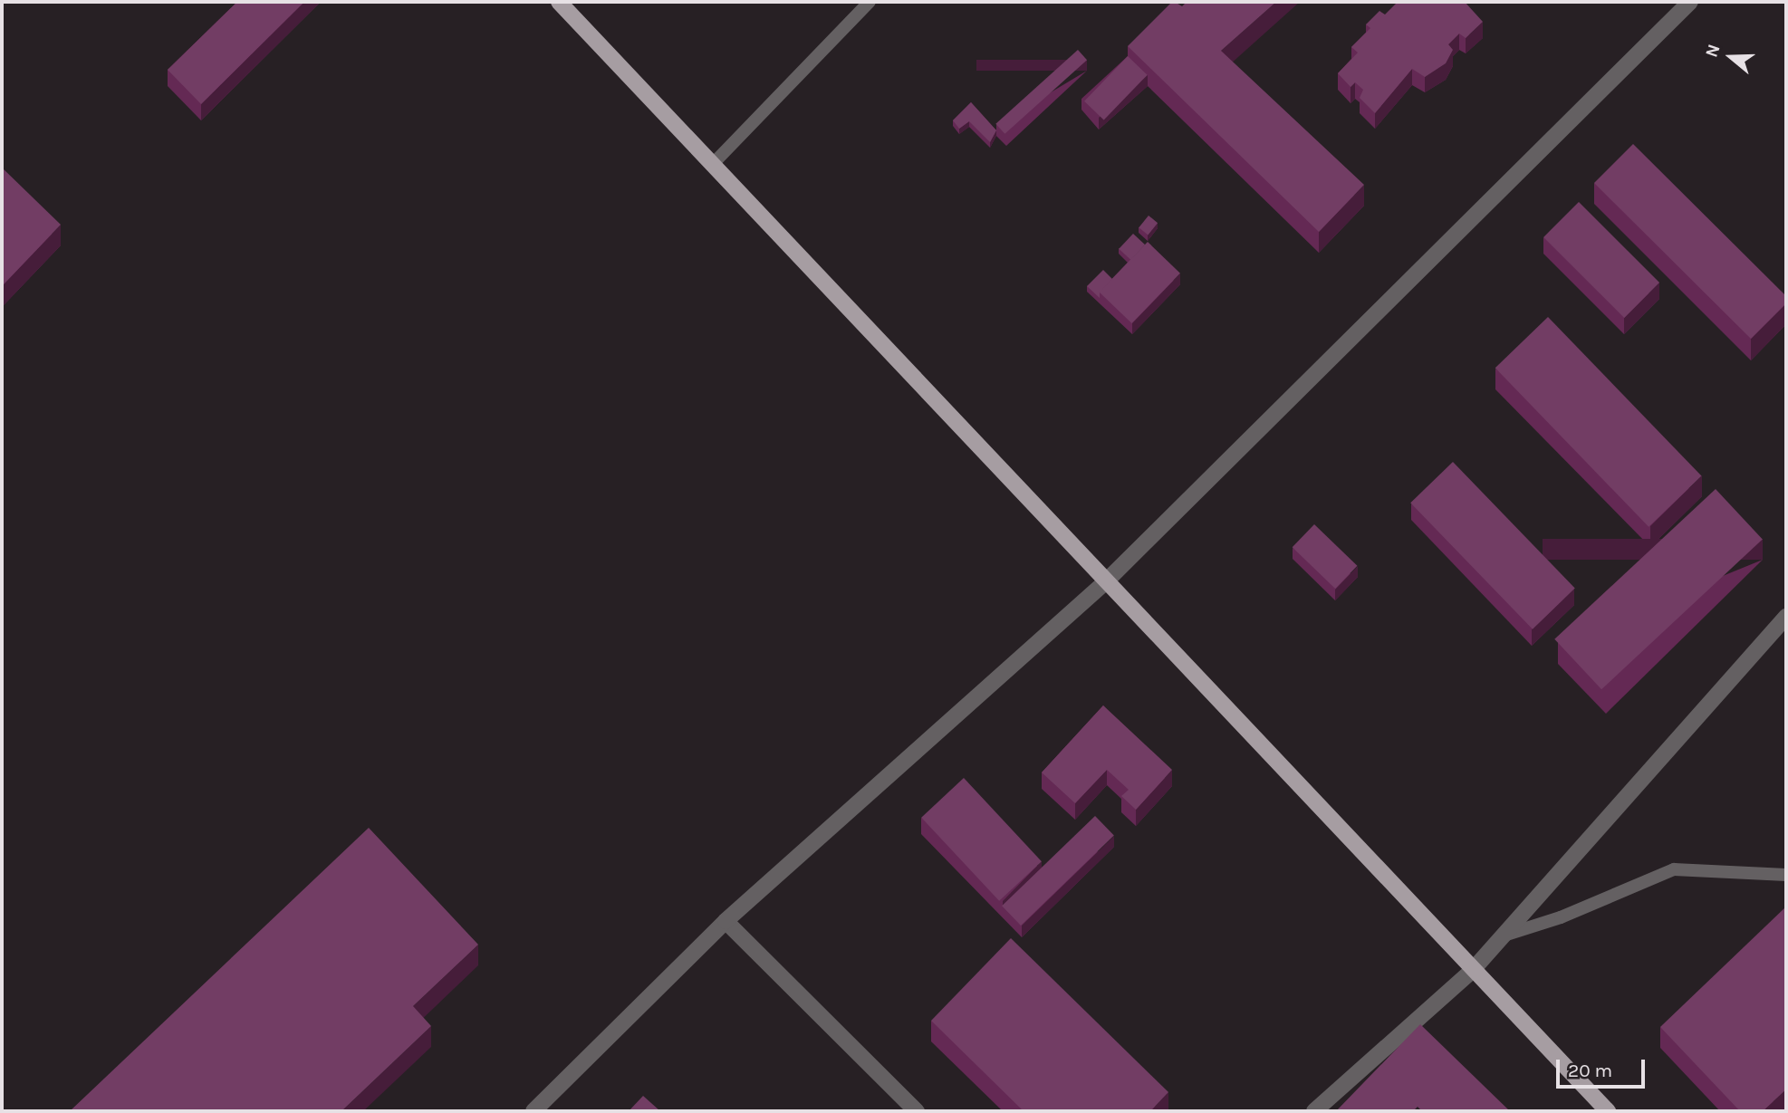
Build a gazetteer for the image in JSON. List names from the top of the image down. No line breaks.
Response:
{"scale_bar":"20 m","north":"left"}
